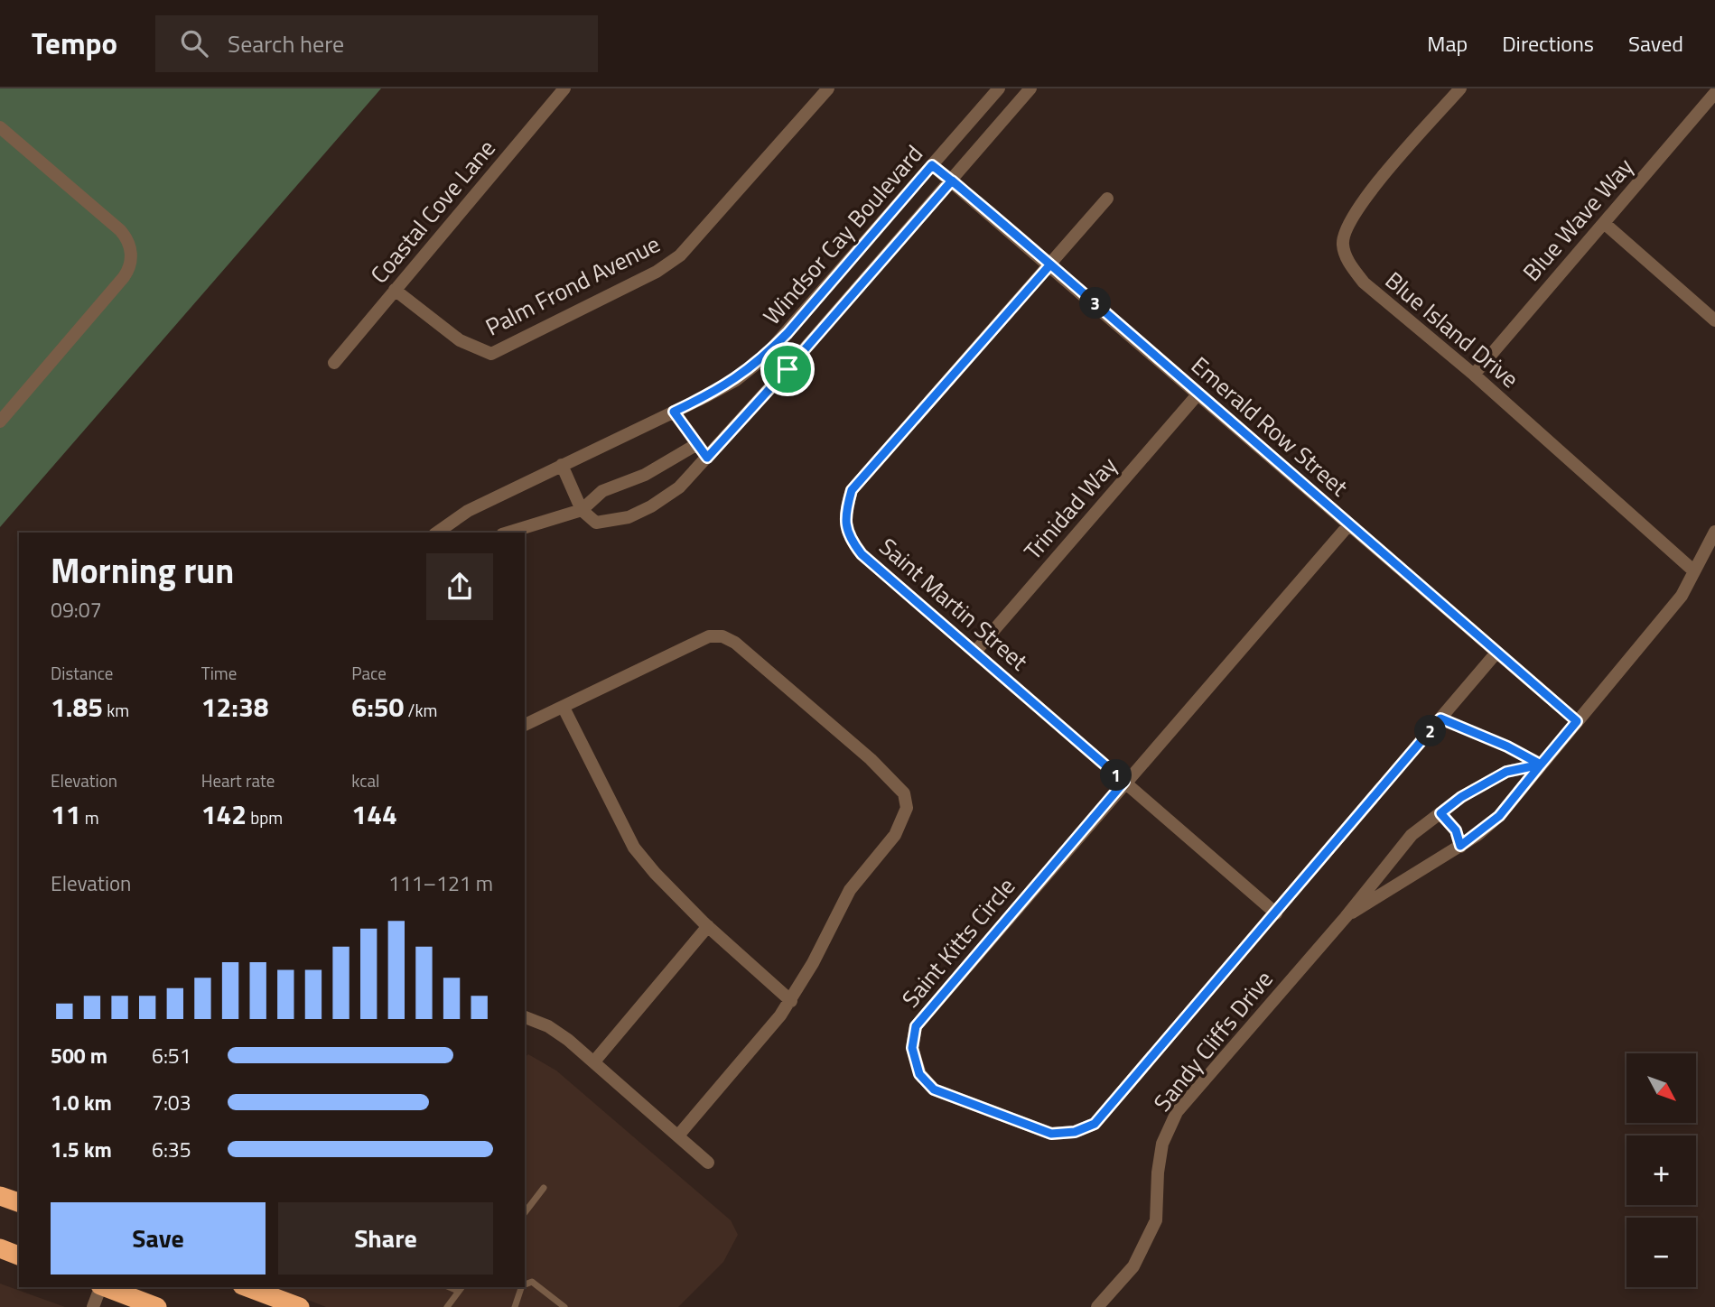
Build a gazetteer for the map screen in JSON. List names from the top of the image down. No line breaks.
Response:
{"streets":{"street":["Coastal Cove Lane","Blue Wave Way","Windsor Cay Boulevard","Palm Frond Avenue","Blue Island Drive","Emerald Row Street","Trinidad Way","Saint Martin Street","Saint Kitts Circle","Sandy Cliffs Drive"]},"crossings":[["Coastal Cove Lane","Palm Frond Avenue"],["Blue Wave Way","Blue Island Drive"],["Windsor Cay Boulevard","Emerald Row Street"],["Blue Island Drive","Sandy Cliffs Drive"],["Emerald Row Street","Trinidad Way"],["Emerald Row Street","Saint Martin Street"],["Emerald Row Street","Saint Kitts Circle"],["Emerald Row Street","Sandy Cliffs Drive"],["Trinidad Way","Saint Martin Street"],["Saint Martin Street","Saint Kitts Circle"]],"north":"bottom right","page":{"header":"Tempo","search":"Search here","nav":["Map","Directions","Saved"],"pins":["3","2","1"],"heading":["Morning run","09:07"],"stats":[["Distance","1.85 km"],["Time","12:38"],["Pace","6:50 /km"],["Elevation","11 m"],["Heart rate","142 bpm"],["kcal","144"]],"chart":["Elevation","111–121 m"],"list":[{"name":"500 m","note":"6:51"},{"name":"1.0 km","note":"7:03"},{"name":"1.5 km","note":"6:35"}],"map_buttons":["+","−"],"buttons":["Save","Share"]}}
